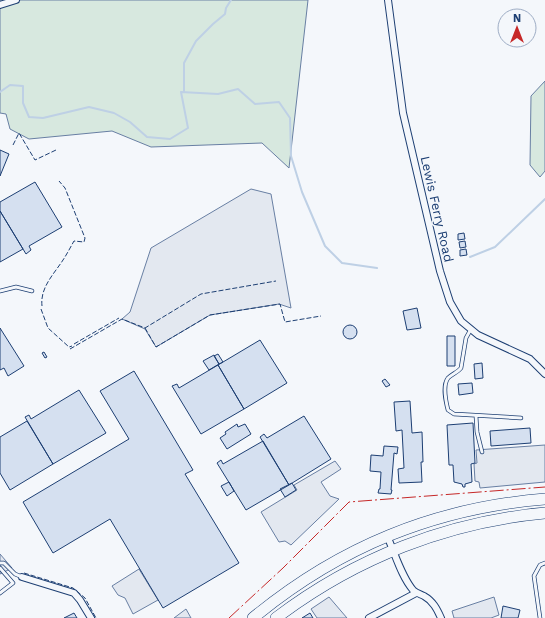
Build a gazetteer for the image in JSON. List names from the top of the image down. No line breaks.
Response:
{"streets":{"street":["Lewis Ferry Road"]},"north":"top"}
